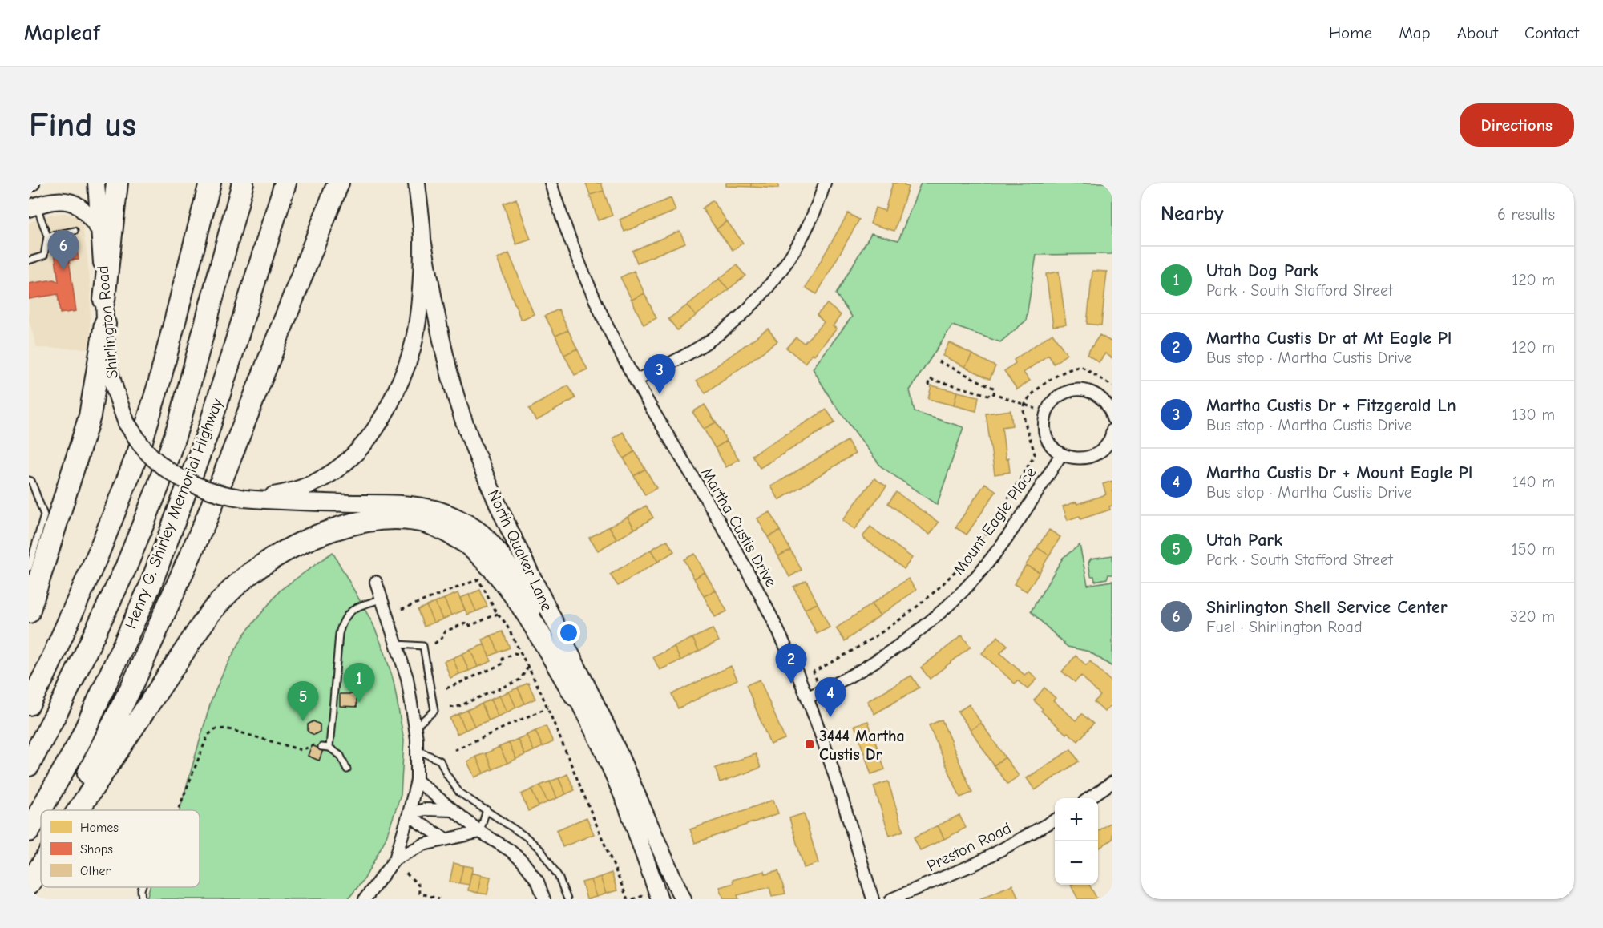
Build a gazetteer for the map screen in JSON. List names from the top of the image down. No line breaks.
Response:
{"streets":{"highway":["Henry G. Shirley Memorial Highway"],"main road":["Shirlington Road","North Quaker Lane"],"street":["Mount Eagle Place","Martha Custis Drive","Preston Road"]},"crossings":[["Shirlington Road","North Quaker Lane"],["Mount Eagle Place","Martha Custis Drive"]],"places":{"transit":["3444 Martha Custis Dr"]},"legend":["Homes","Shops","Other"],"page":{"header":"Mapleaf","nav":["Home","Map","About","Contact"],"buttons":"Directions","title":"Find us","heading":["Nearby","6 results"],"pins":["6","3","2","1","4","5"],"list":[{"mark":"1","name":"Utah Dog Park","note":"Park · South Stafford Street","value":"120 m"},{"mark":"2","name":"Martha Custis Dr at Mt Eagle Pl","note":"Bus stop · Martha Custis Drive","value":"120 m"},{"mark":"3","name":"Martha Custis Dr + Fitzgerald Ln","note":"Bus stop · Martha Custis Drive","value":"130 m"},{"mark":"4","name":"Martha Custis Dr + Mount Eagle Pl","note":"Bus stop · Martha Custis Drive","value":"140 m"},{"mark":"5","name":"Utah Park","note":"Park · South Stafford Street","value":"150 m"},{"mark":"6","name":"Shirlington Shell Service Center","note":"Fuel · Shirlington Road","value":"320 m"}],"map_buttons":["+","−"]}}
